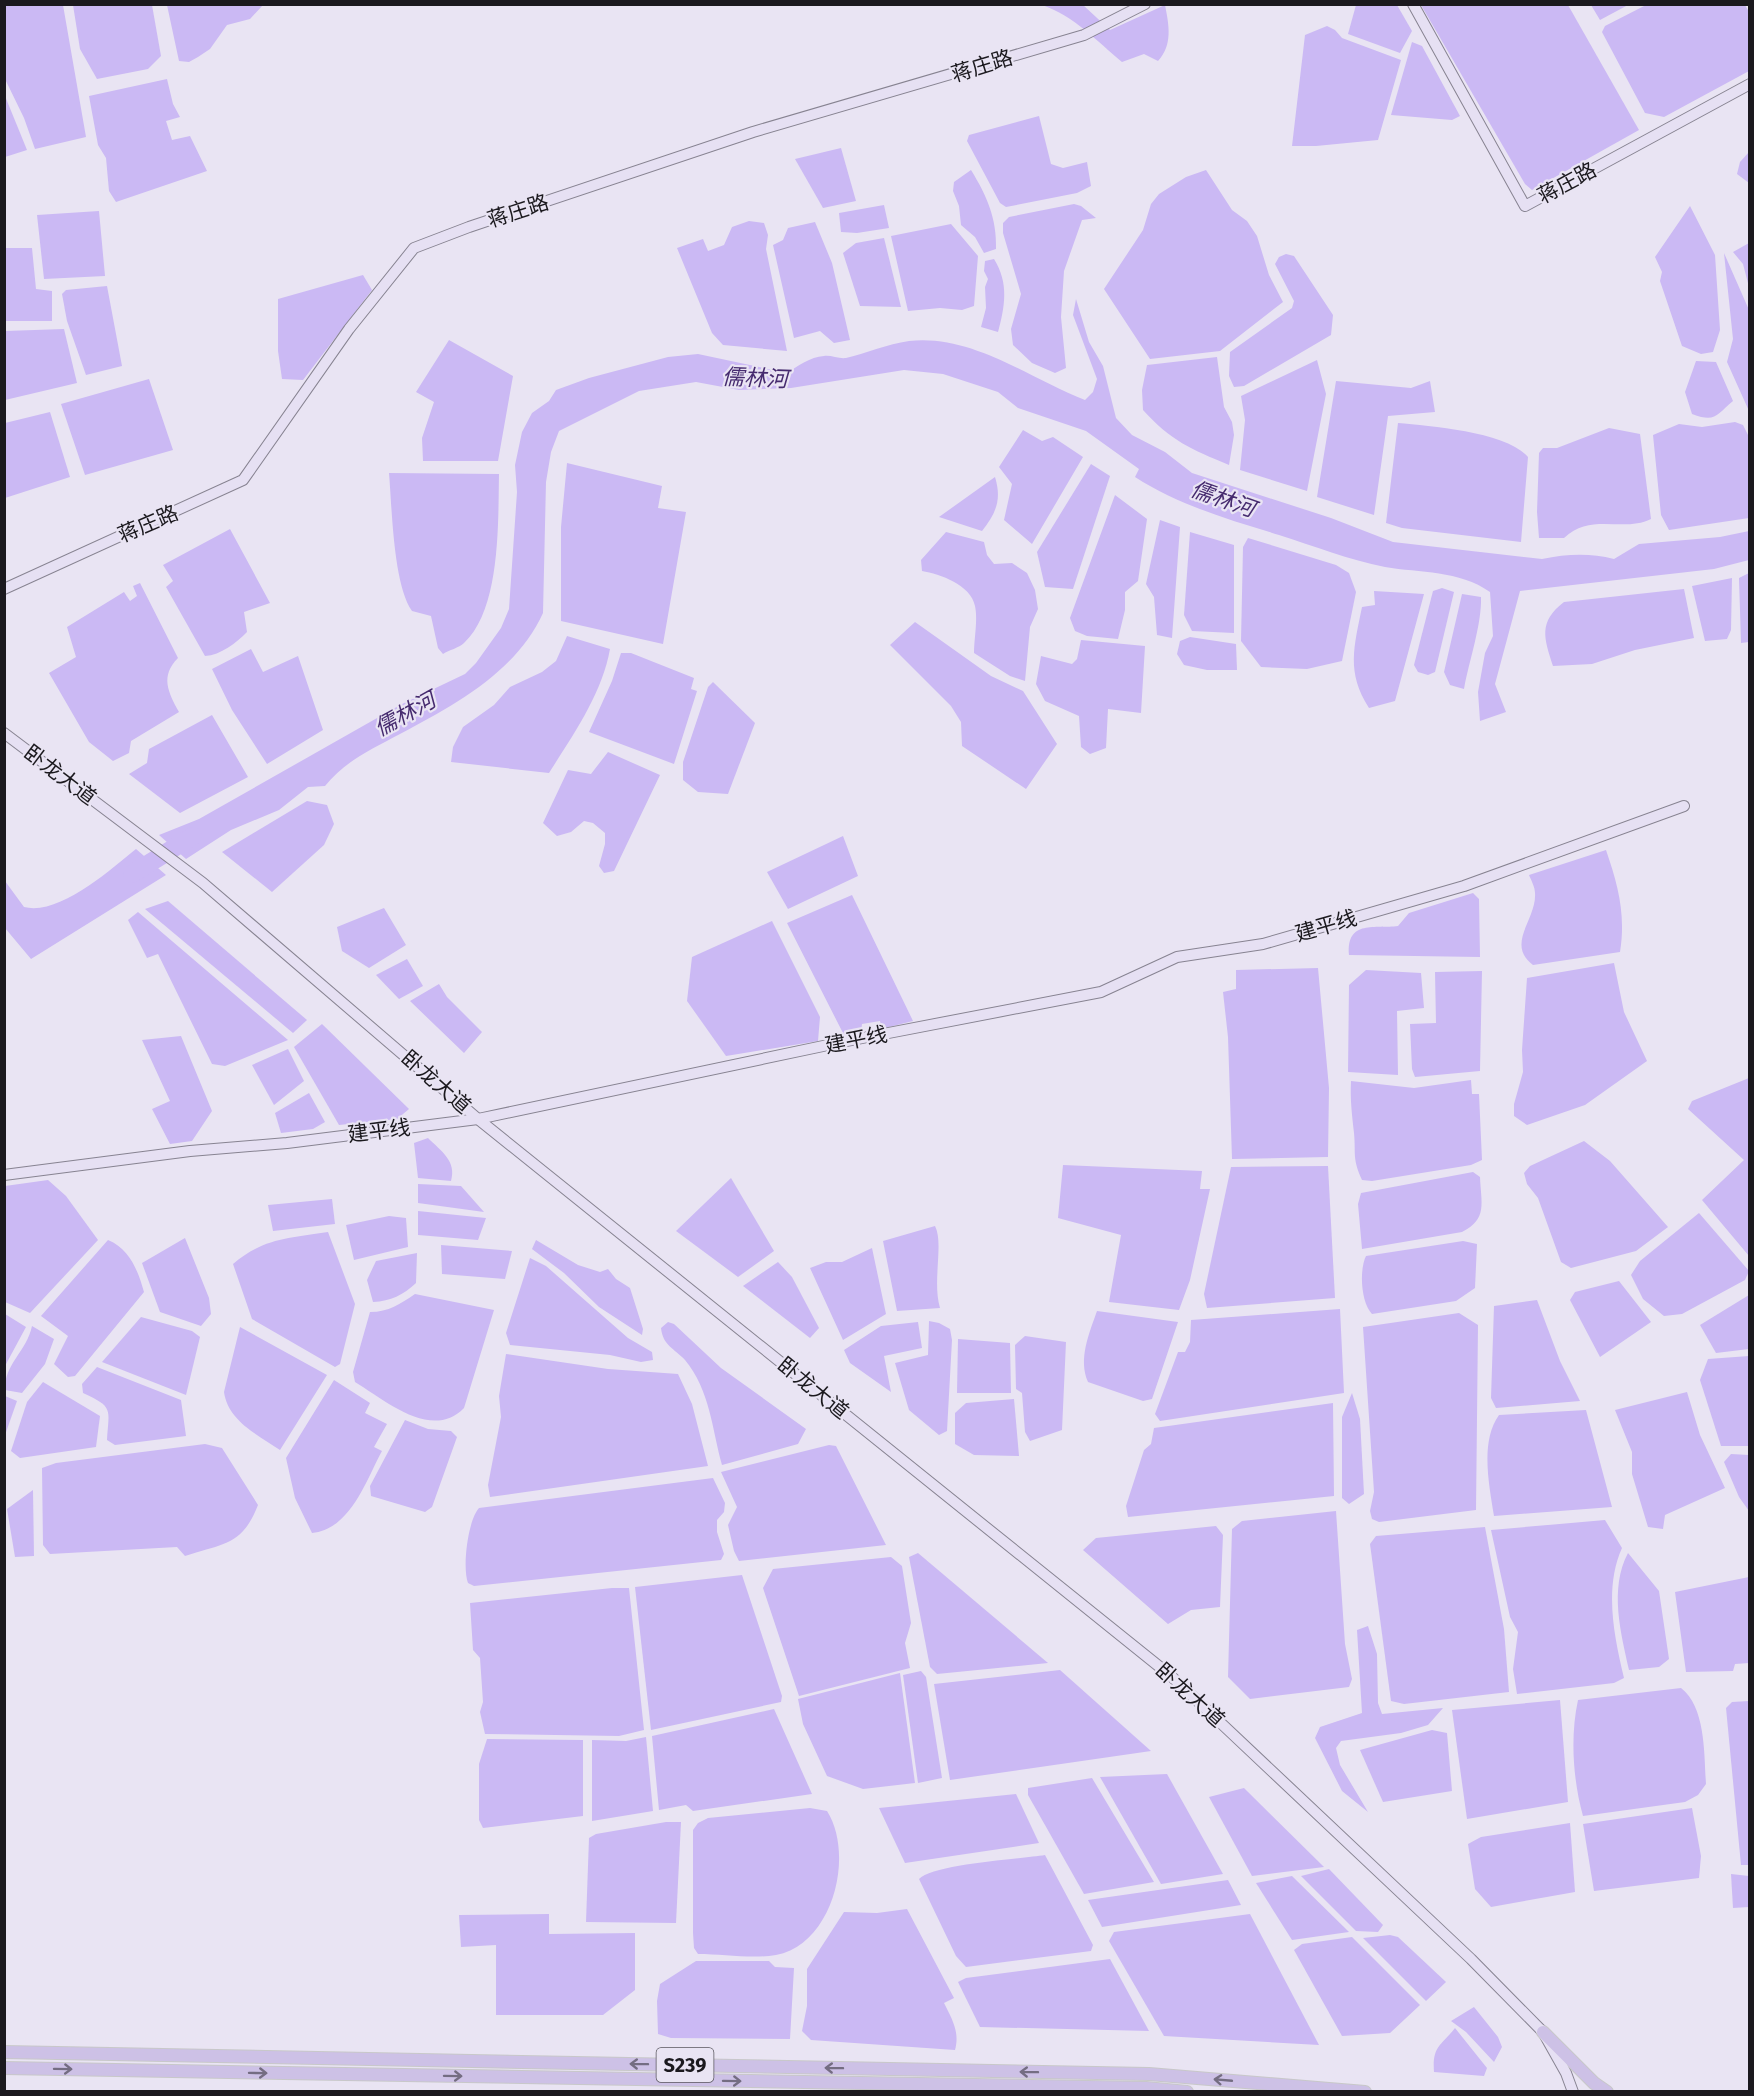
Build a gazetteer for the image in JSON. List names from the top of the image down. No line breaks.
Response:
{"streets":{"main road":["S239"],"street":["蒋庄路","卧龙大道","建平线"]},"crossings":[["卧龙大道","建平线"]],"water":["儒林河"]}
